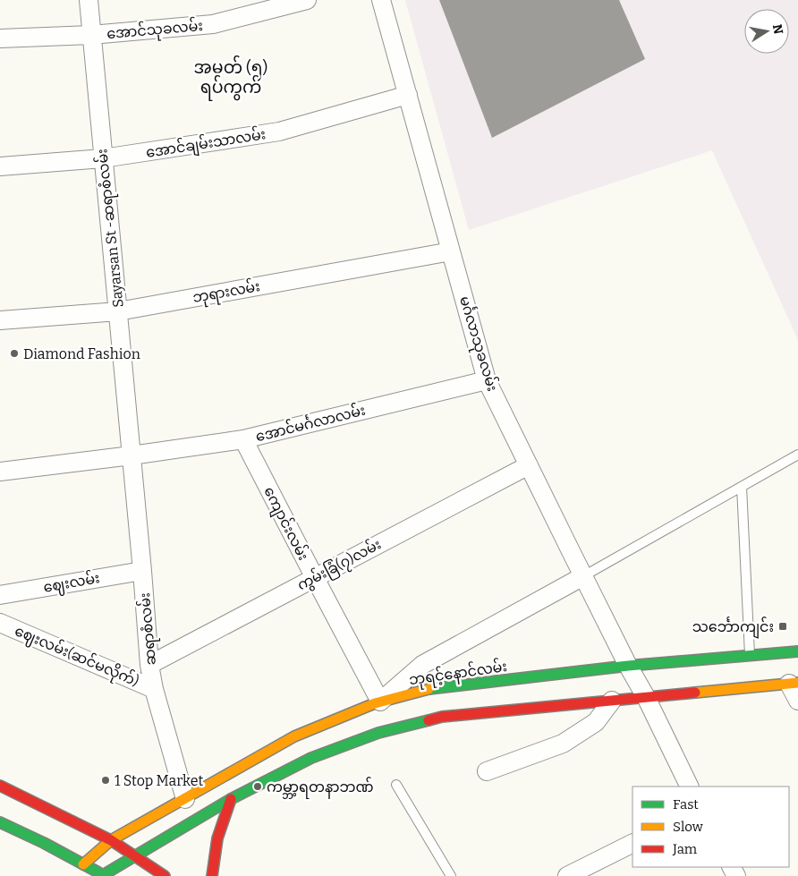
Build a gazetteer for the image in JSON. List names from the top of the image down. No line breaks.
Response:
{"streets":{"main road":["ဘုရင့်နောင်လမ်း"],"street":["အောင်သုခလမ်း","အောင်ချမ်းသာလမ်း","Sayarsan St -ဆရာစံလမ်း","ဘုရားလမ်း","မင်္ဂလာသုခလမ်း","အောင်မင်္ဂလာလမ်း","ကျောင်းလမ်း","ကွမ်းခြံ(၇)လမ်း","ဈေးလမ်း","ဆရာစံလမ်း","ဈေးလမ်း(ဆင်မလိုက်)"]},"crossings":[["အောင်သုခလမ်း","Sayarsan St -ဆရာစံလမ်း"],["အောင်ချမ်းသာလမ်း","Sayarsan St -ဆရာစံလမ်း"],["အောင်ချမ်းသာလမ်း","မင်္ဂလာသုခလမ်း"],["Sayarsan St -ဆရာစံလမ်း","ဘုရားလမ်း"],["Sayarsan St -ဆရာစံလမ်း","အောင်မင်္ဂလာလမ်း"],["Sayarsan St -ဆရာစံလမ်း","ဆရာစံလမ်း"],["ဘုရားလမ်း","မင်္ဂလာသုခလမ်း"],["မင်္ဂလာသုခလမ်း","အောင်မင်္ဂလာလမ်း"],["မင်္ဂလာသုခလမ်း","ကွမ်းခြံ(၇)လမ်း"],["မင်္ဂလာသုခလမ်း","ဘုရင့်နောင်လမ်း"],["အောင်မင်္ဂလာလမ်း","ကျောင်းလမ်း"],["အောင်မင်္ဂလာလမ်း","ဆရာစံလမ်း"],["ကျောင်းလမ်း","ကွမ်းခြံ(၇)လမ်း"],["ကျောင်းလမ်း","ဘုရင့်နောင်လမ်း"],["ကွမ်းခြံ(၇)လမ်း","ဆရာစံလမ်း"],["ဈေးလမ်း","ဆရာစံလမ်း"],["ဆရာစံလမ်း","ဈေးလမ်း(ဆင်မလိုက်)"],["ဆရာစံလမ်း","ဘုရင့်နောင်လမ်း"]],"districts":["အမှတ် (၅) ရပ်ကွက်"],"places":{"other":["Diamond Fashion","1 Stop Market","ကမ္ဘာ့ရတနာဘဏ်"],"transit":["သင်္ဘောကျင်း"]},"legend":["Fast","Slow","Jam"],"north":"right"}
